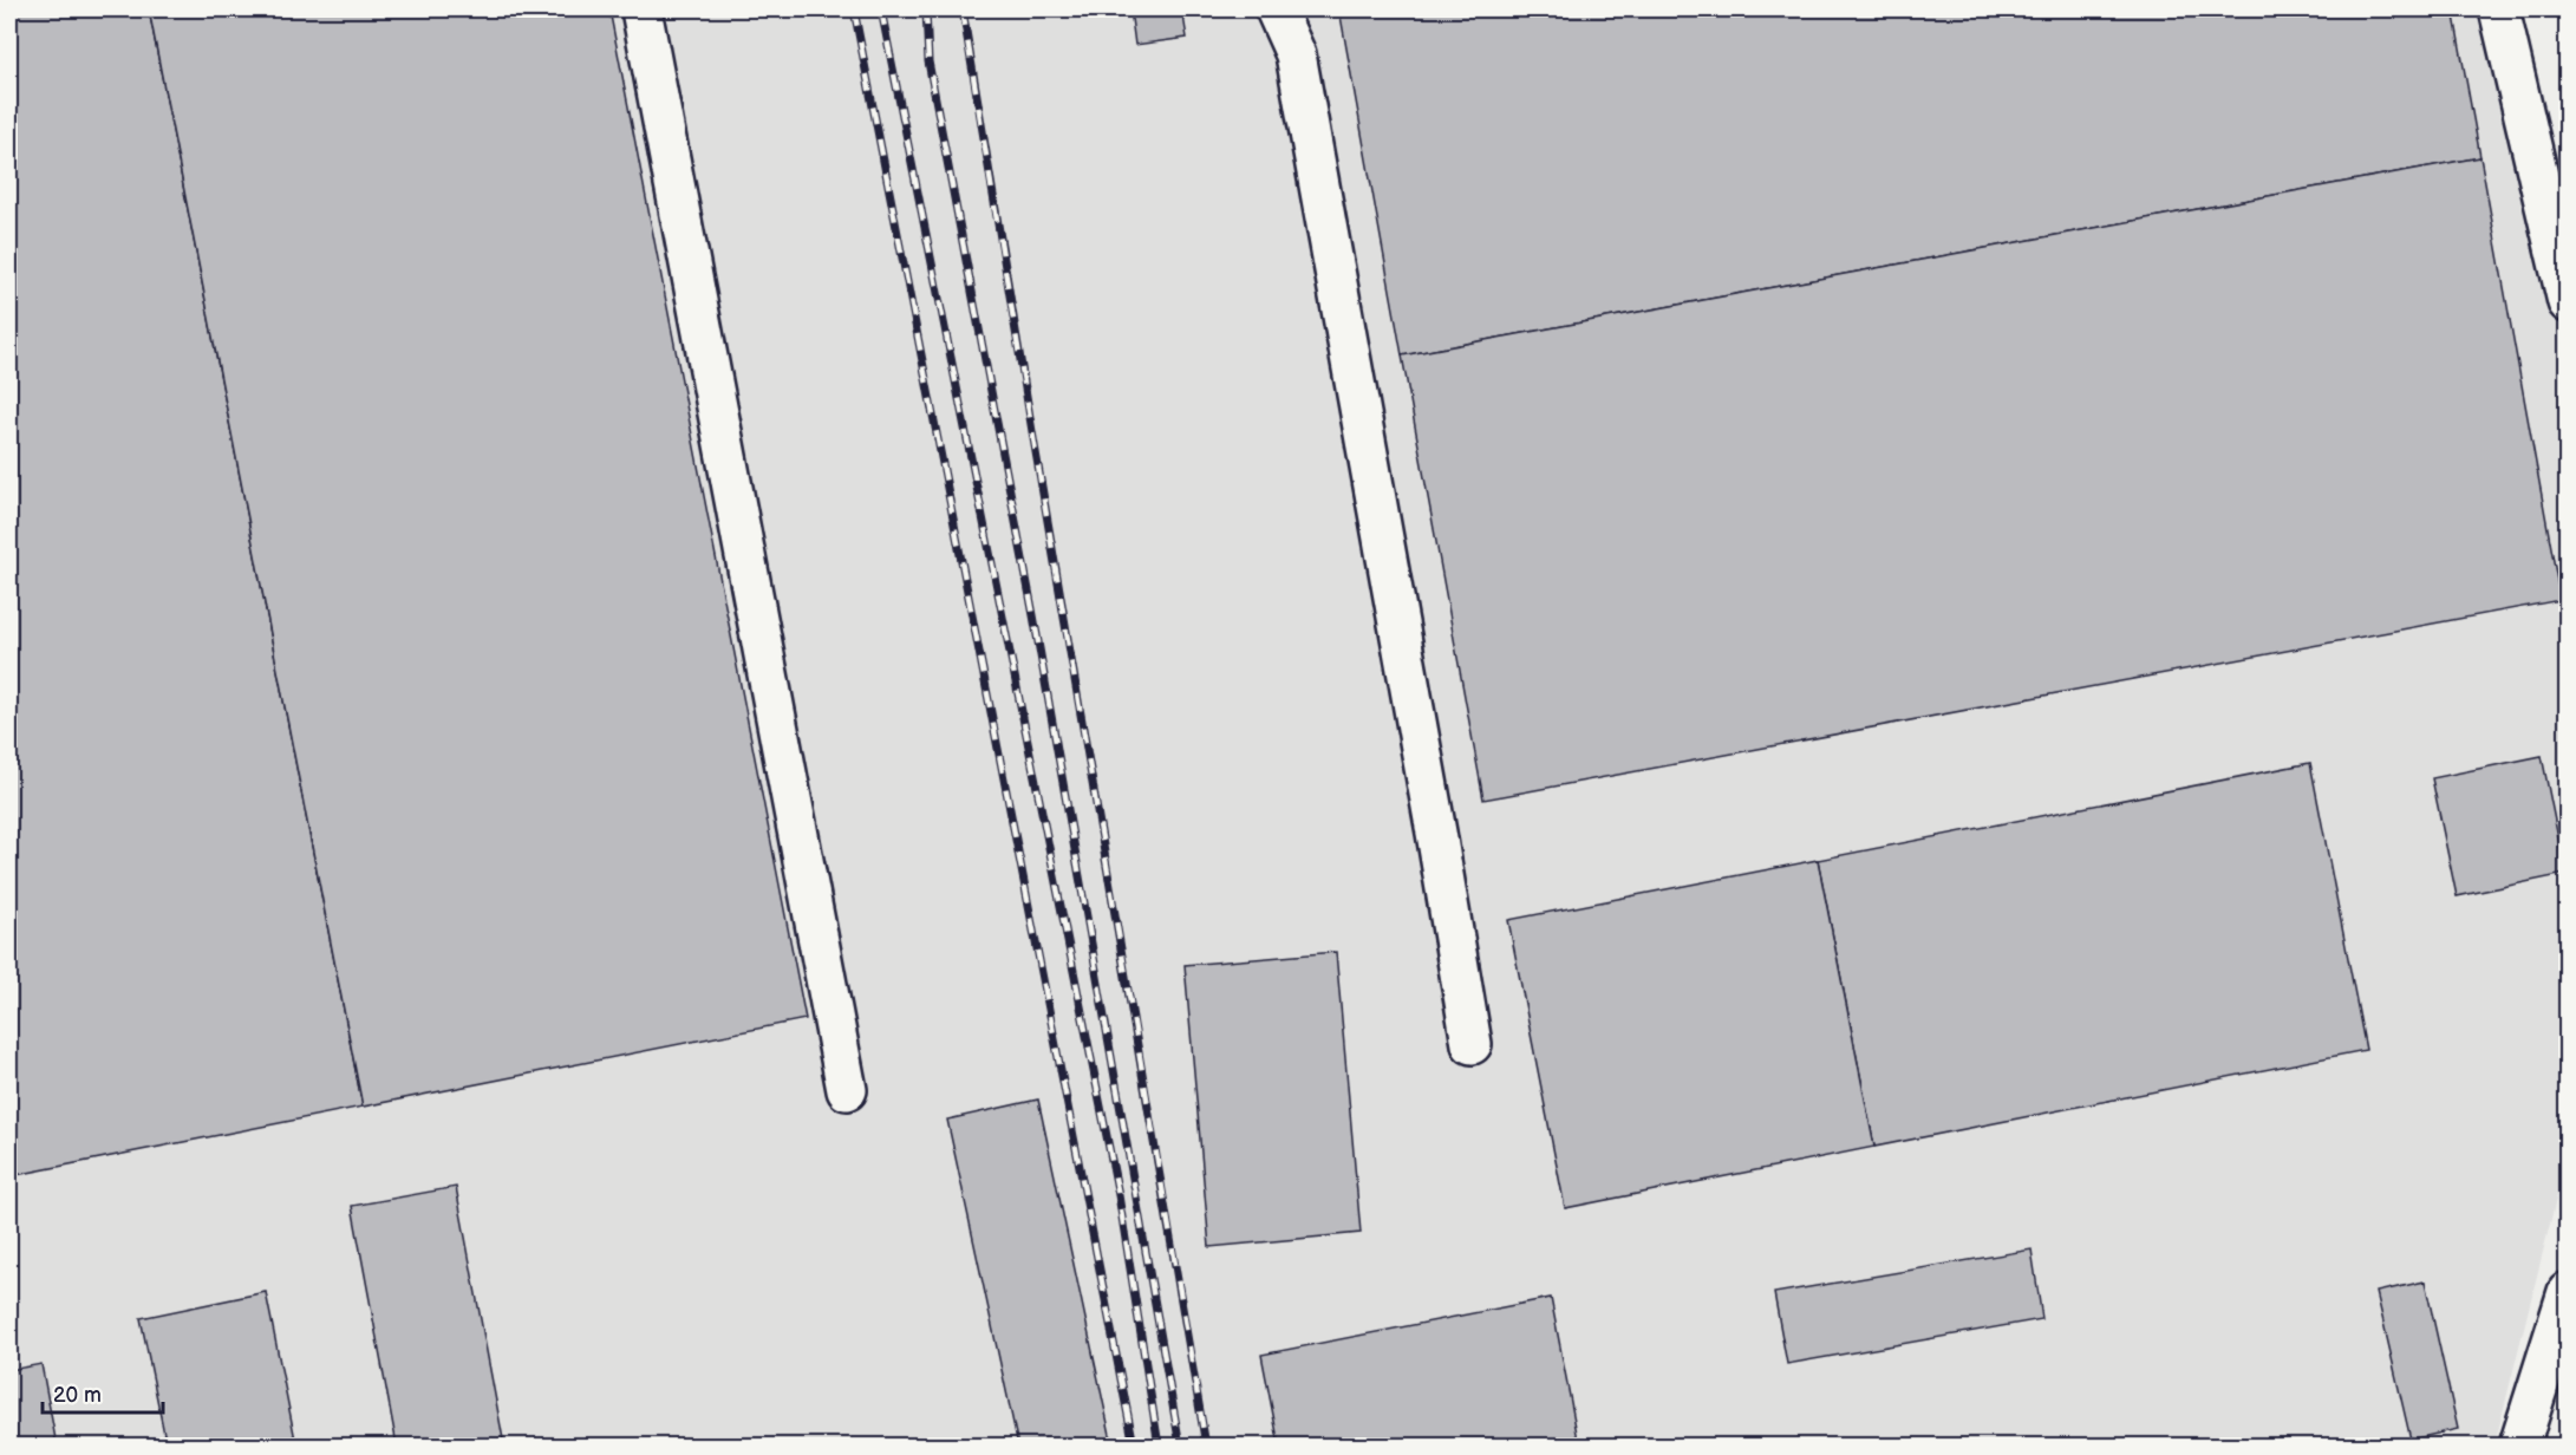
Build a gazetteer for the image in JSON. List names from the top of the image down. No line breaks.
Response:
{"scale_bar":"20 m"}
